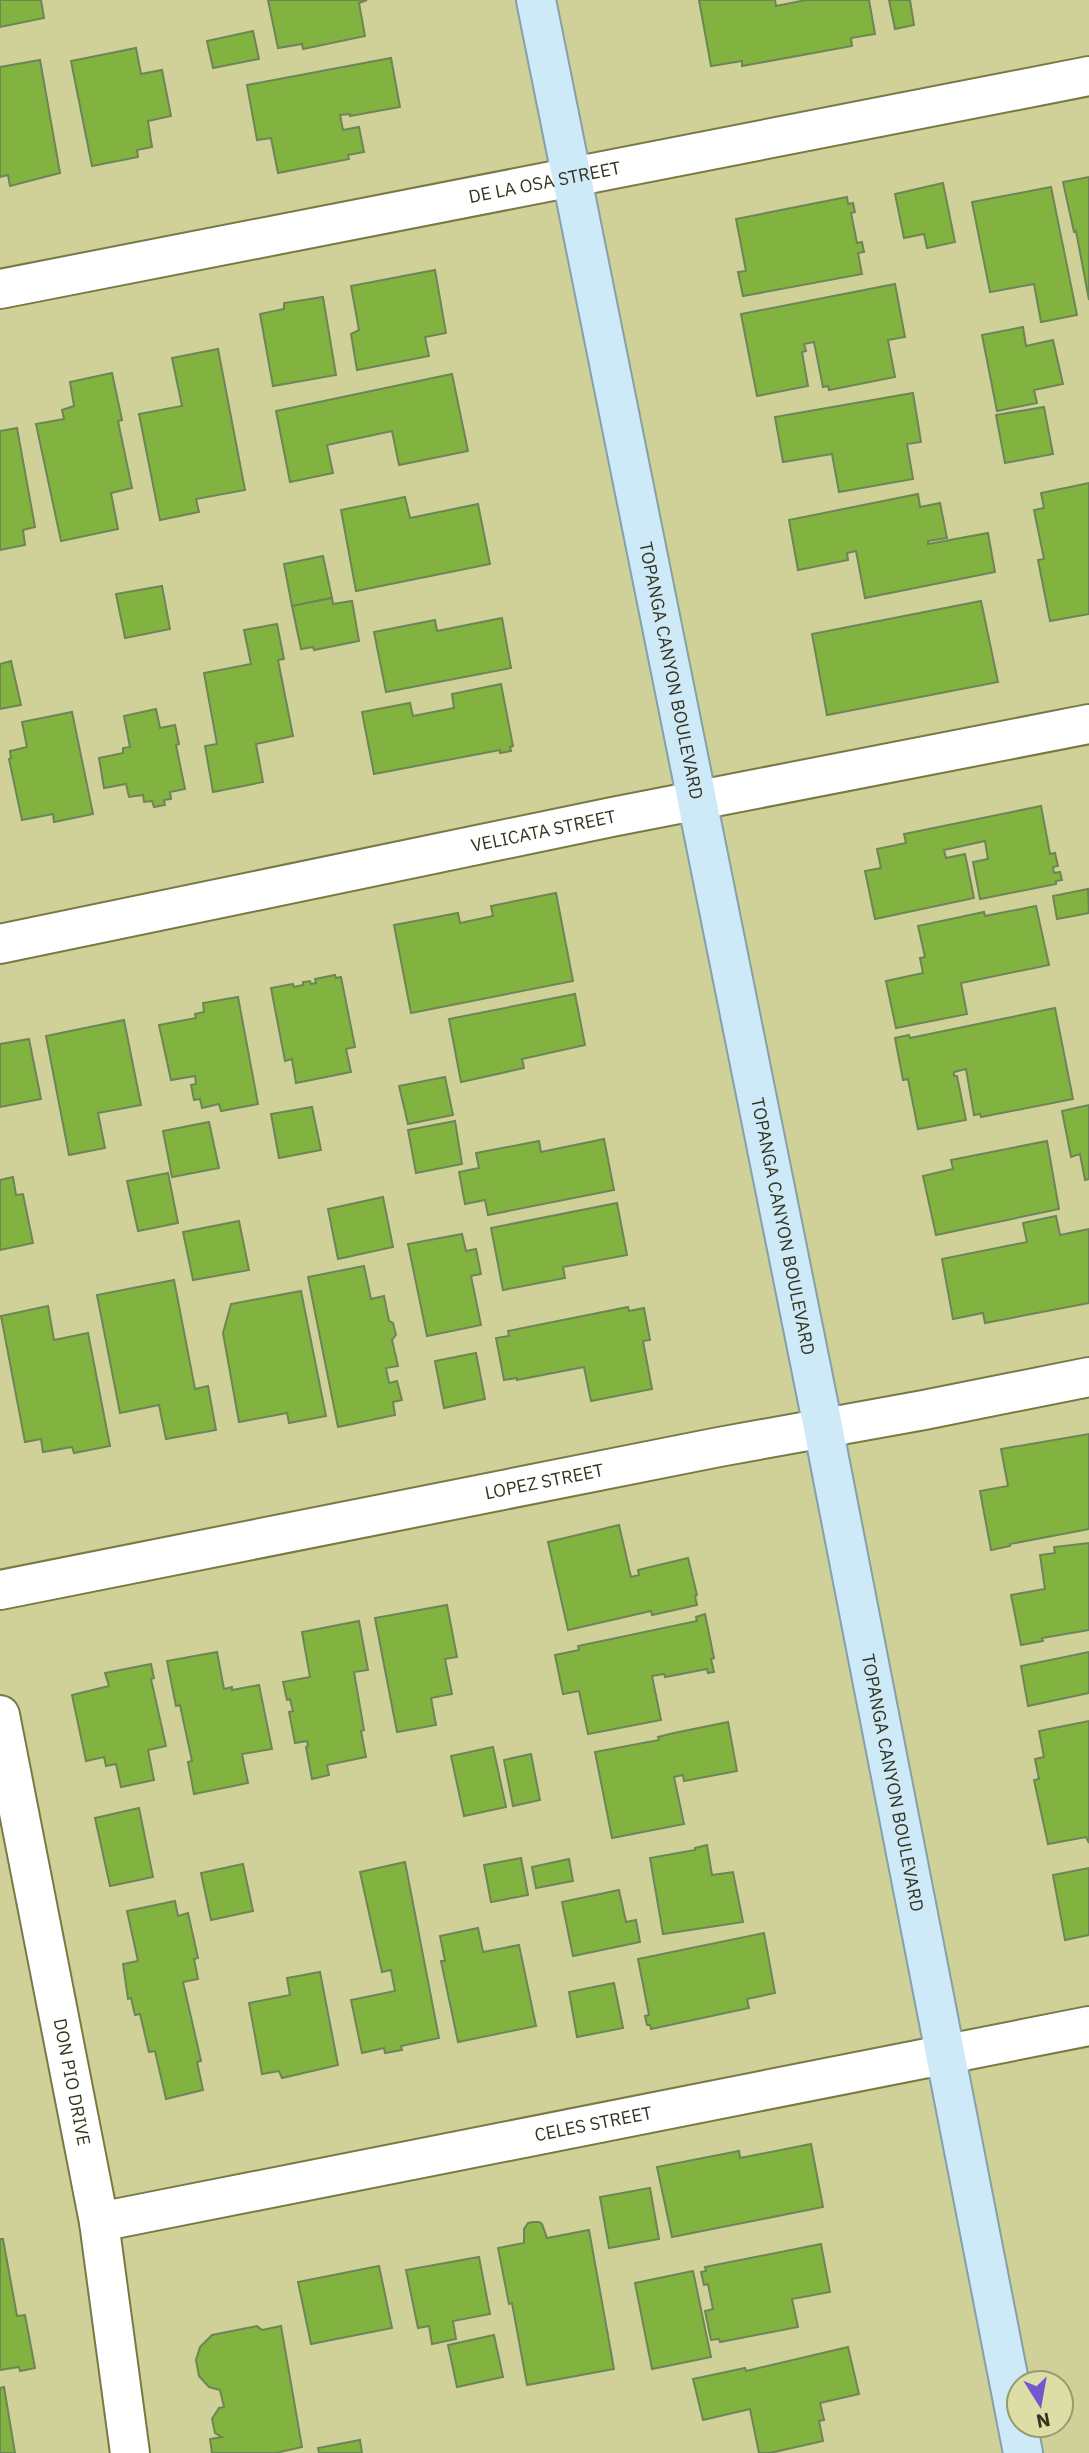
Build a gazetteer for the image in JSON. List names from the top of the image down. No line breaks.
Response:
{"streets":{"main road":["TOPANGA CANYON BOULEVARD"],"street":["DE LA OSA STREET","VELICATA STREET","LOPEZ STREET","DON PIO DRIVE","CELES STREET"]},"crossings":[["DE LA OSA STREET","TOPANGA CANYON BOULEVARD"],["TOPANGA CANYON BOULEVARD","VELICATA STREET"],["TOPANGA CANYON BOULEVARD","LOPEZ STREET"],["TOPANGA CANYON BOULEVARD","CELES STREET"],["DON PIO DRIVE","CELES STREET"]],"north":"bottom"}
